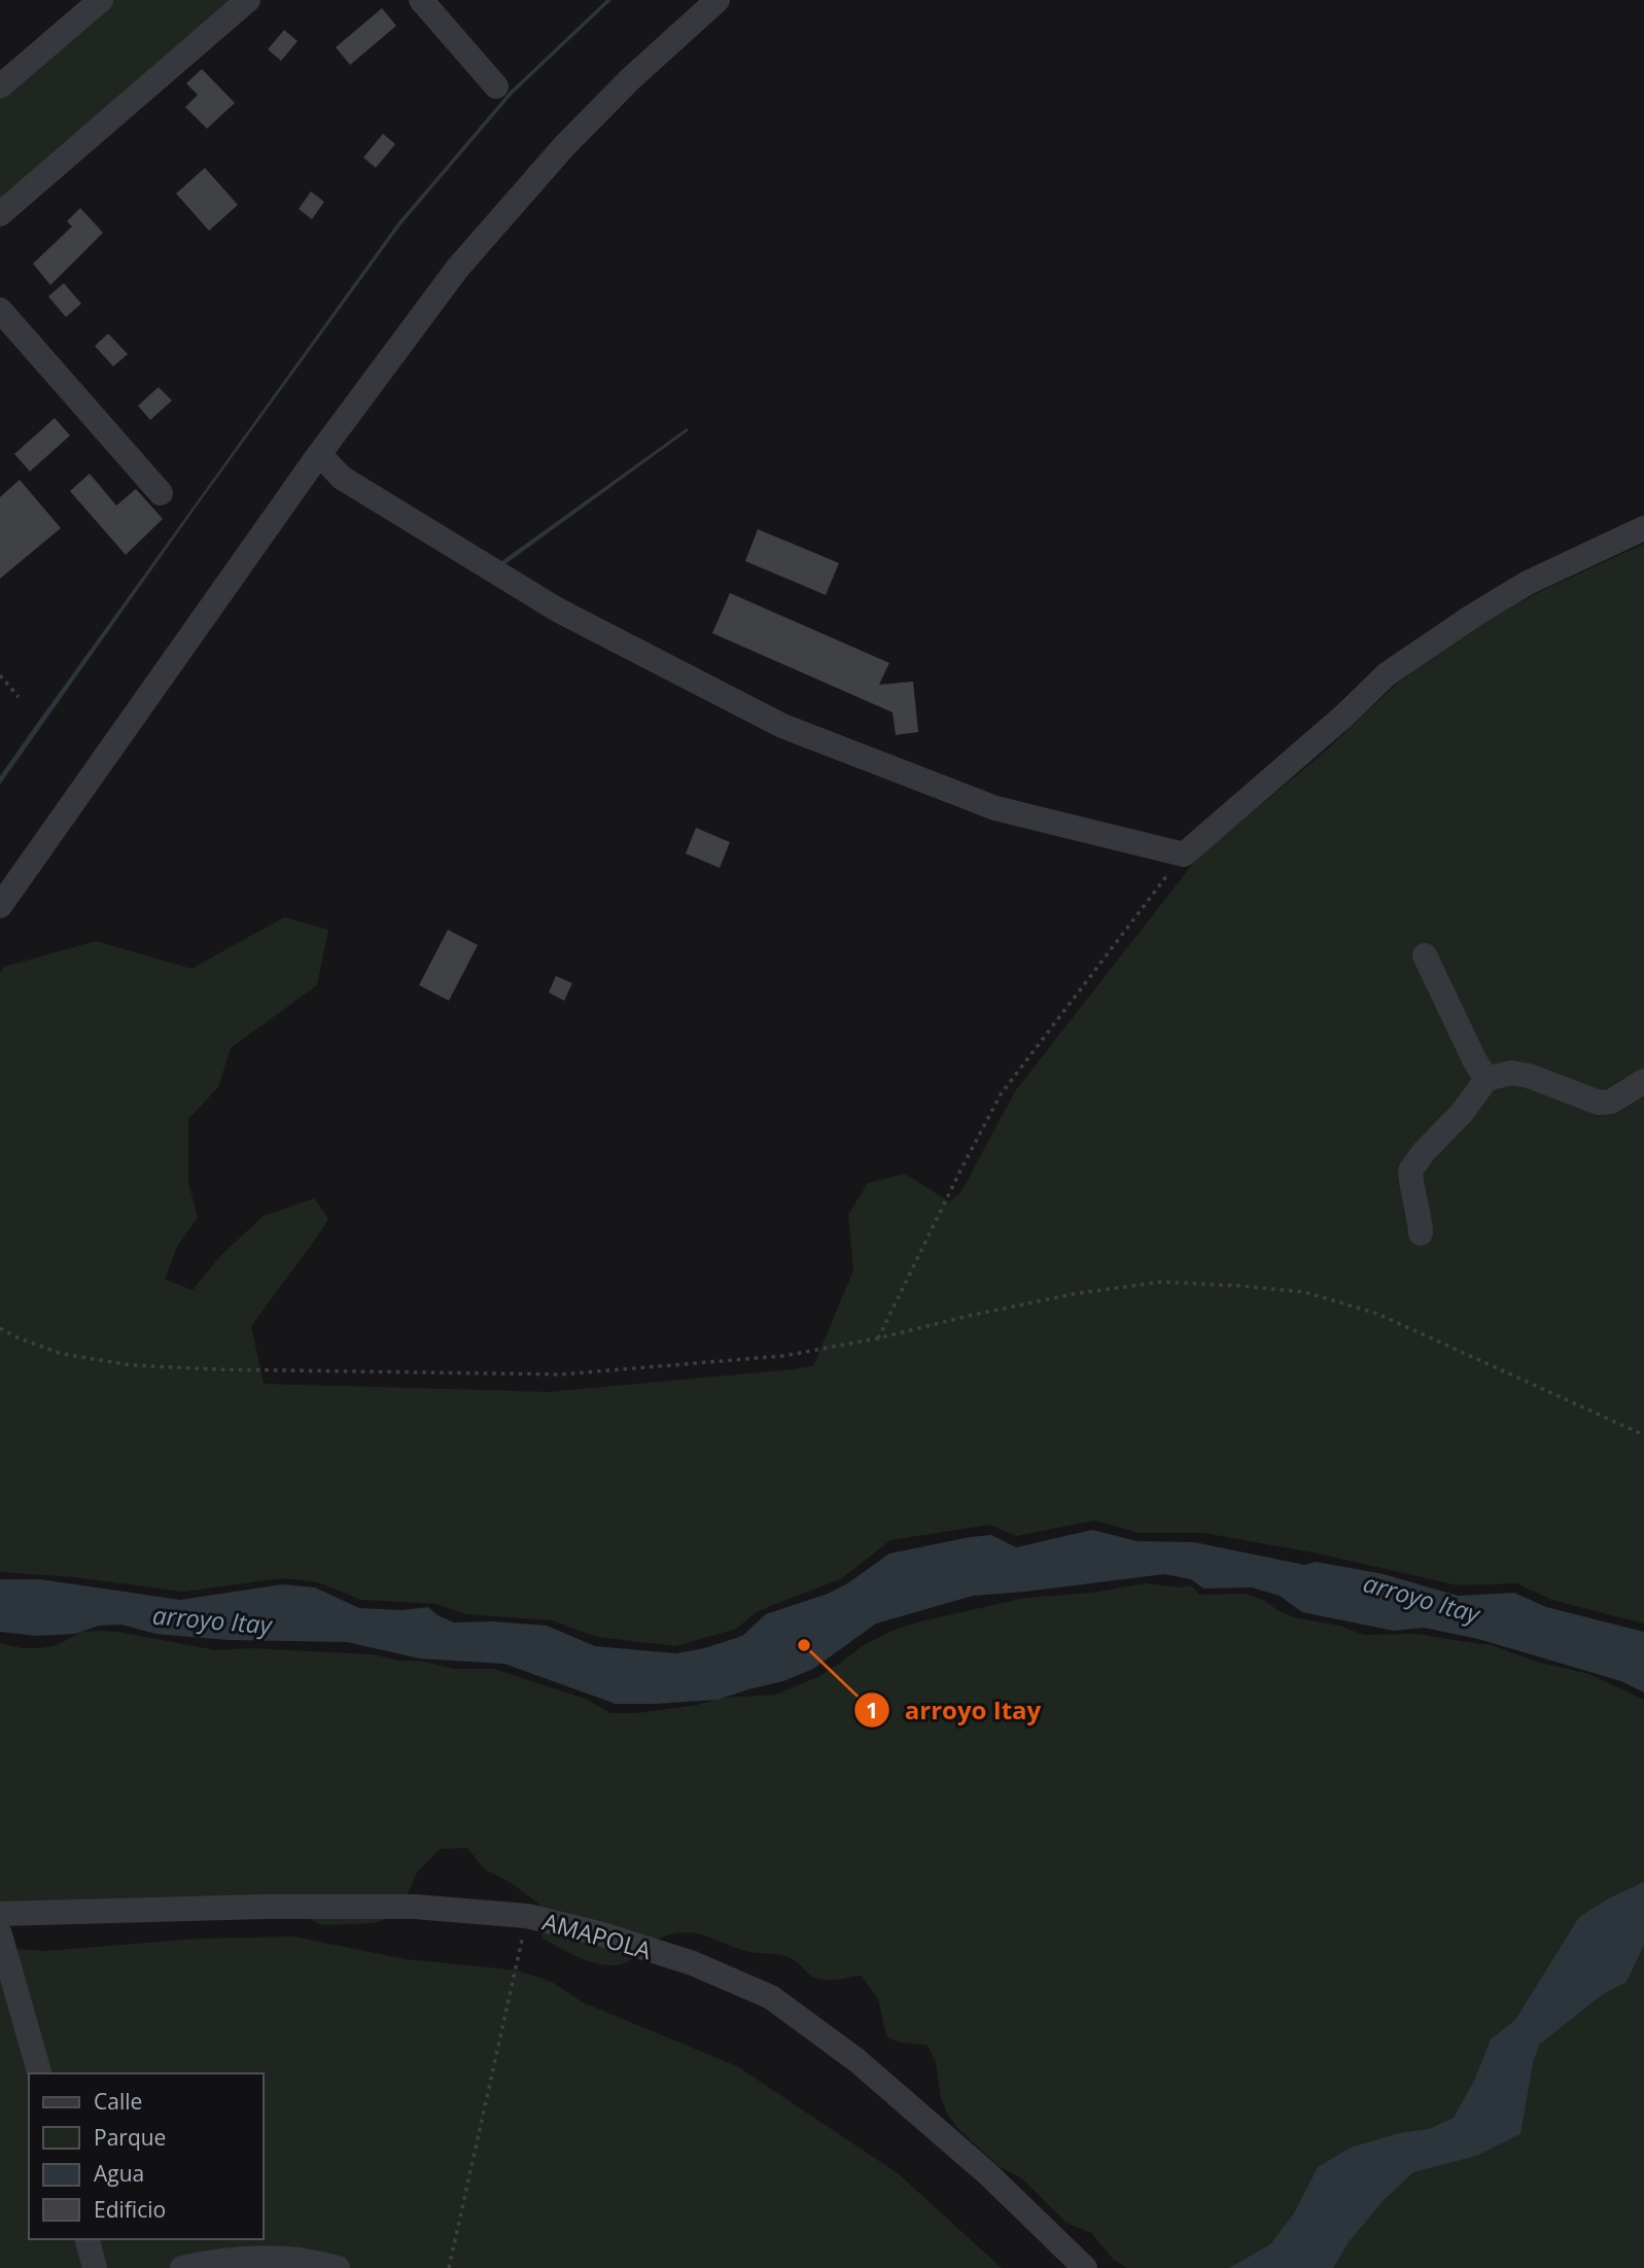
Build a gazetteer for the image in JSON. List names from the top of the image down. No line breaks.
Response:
{"streets":{"street":["AMAPOLA"]},"water":["arroyo Itay"],"places":["arroyo Itay"],"legend":["Calle","Parque","Agua","Edificio"]}
